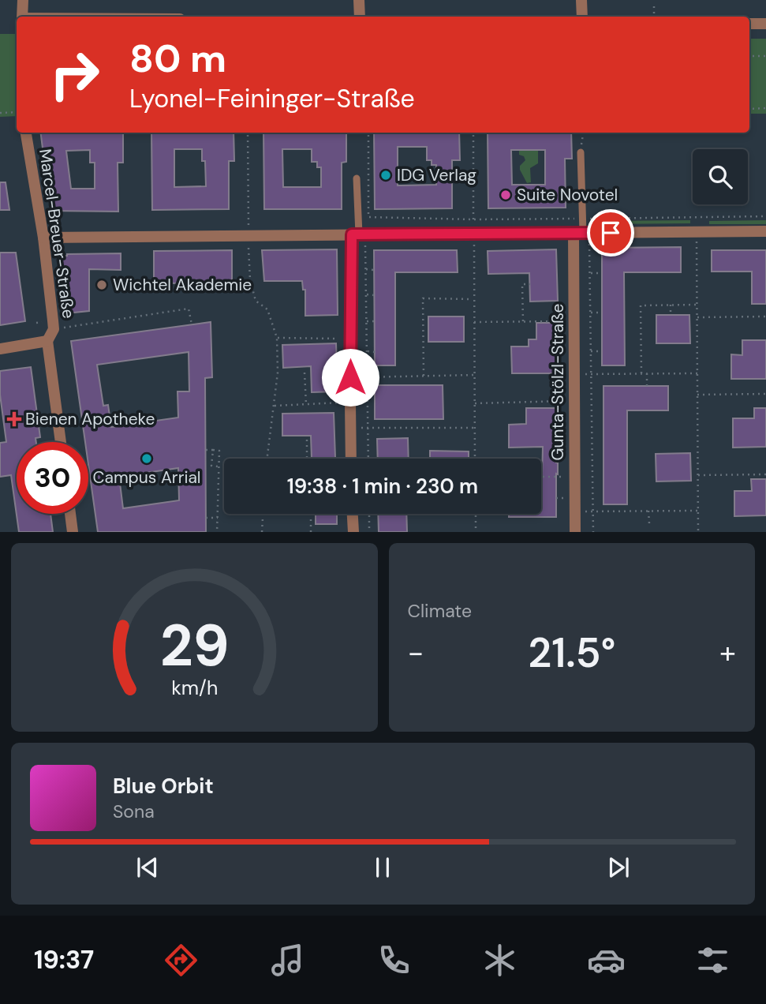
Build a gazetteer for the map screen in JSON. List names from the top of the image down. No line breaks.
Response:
{"streets":{"street":["Marcel-Breuer-Straße","Gunta-Stölzl-Straße"]},"places":{"other":["IDG Verlag","Suite Novotel","Wichtel Akademie","Campus Arrial"],"health":["Bienen Apotheke"]},"page":{"turn":["80 m","Lyonel-Feininger-Straße"],"limit":"30","trip":"19:38 · 1 min · 230 m","tile":"Climate","heat":["−","21.5°","+"],"song":["Blue Orbit","Sona"],"tabs":"19:37","gauge":["29","km/h"]}}
